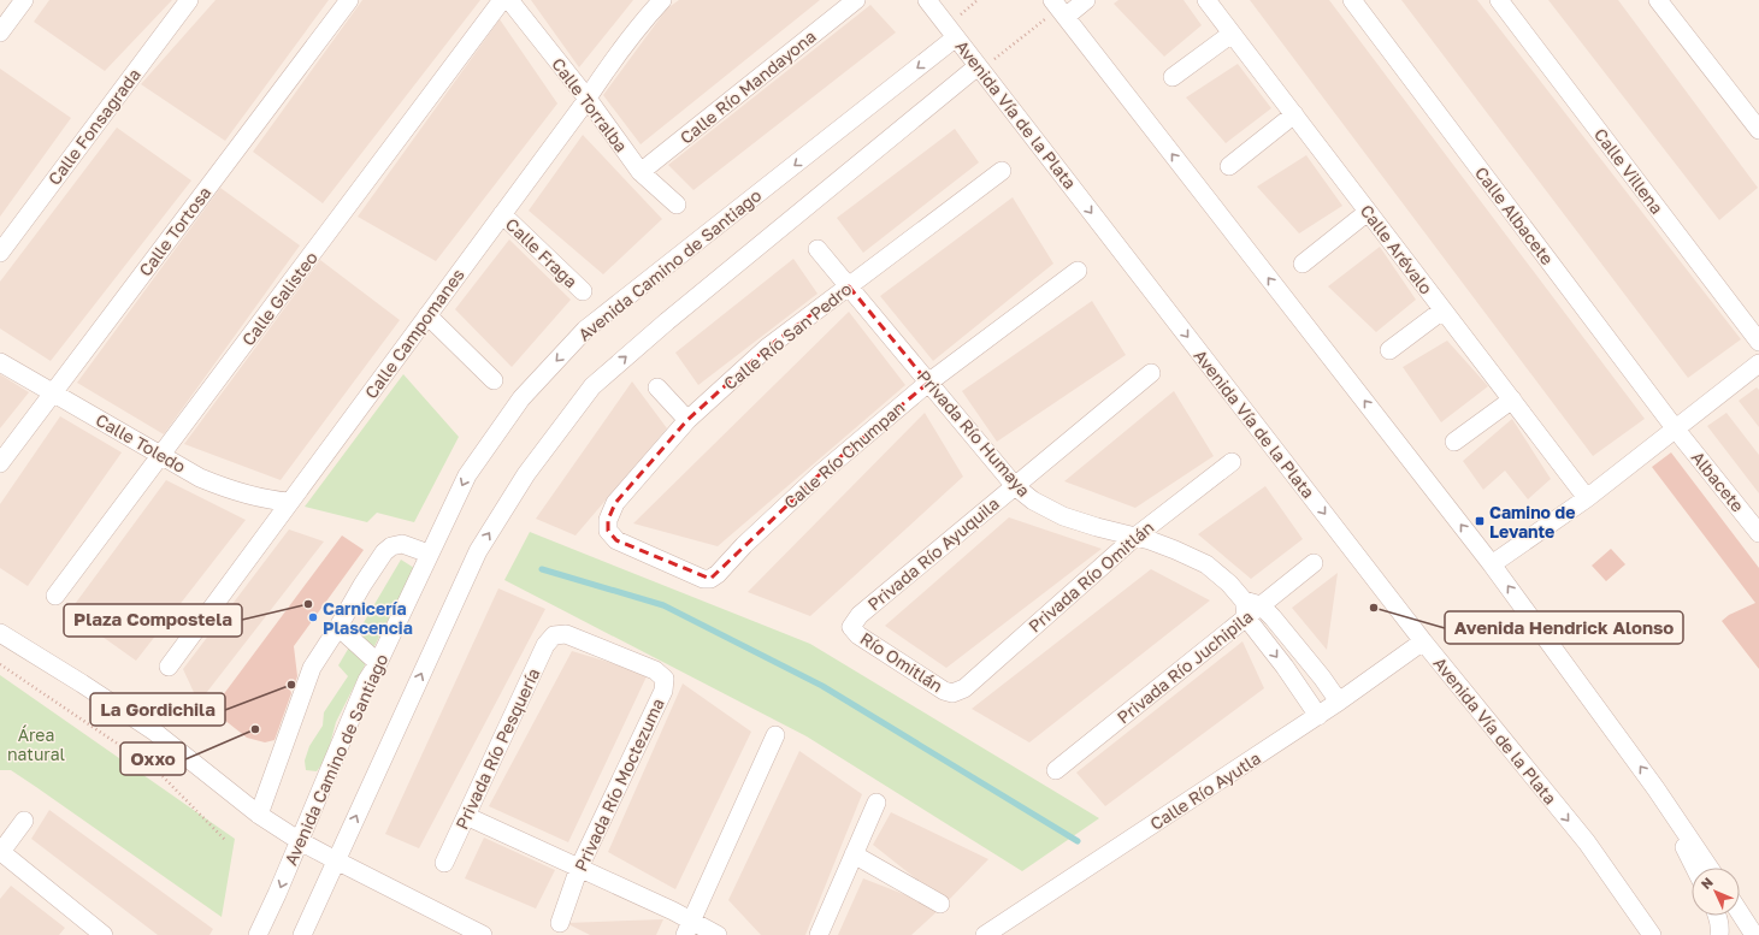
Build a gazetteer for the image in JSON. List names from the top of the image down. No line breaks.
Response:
{"streets":{"street":["Calle Río Mandayona","Calle Torralba","Avenida Vía de la Plata","Calle Fonsagrada","Calle Villena","Calle Albacete","Calle Tortosa","Calle Arévalo","Calle Fraga","Avenida Camino de Santiago","Calle Galisteo","Calle Campomanes","Calle Río San Pedro","Privada Río Humaya","Calle Toledo","Calle Río Chumpan","Albacete","Privada Río Ayuquila","Privada Río Omitlán","Río Omitlán","Privada Río Juchipila","Privada Río Pesquería","Privada Río Moctezuma","Calle Río Ayutla"]},"crossings":[["Calle Río Mandayona","Calle Torralba"],["Calle Torralba","Calle Campomanes"],["Avenida Vía de la Plata","Avenida Camino de Santiago"],["Avenida Vía de la Plata","Calle Río Ayutla"],["Calle Albacete","Albacete"],["Calle Tortosa","Calle Toledo"],["Calle Fraga","Calle Campomanes"],["Calle Galisteo","Calle Toledo"],["Calle Campomanes","Calle Toledo"],["Calle Río San Pedro","Privada Río Humaya"],["Calle Río San Pedro","Calle Río Chumpan"],["Privada Río Humaya","Calle Río Chumpan"],["Privada Río Humaya","Privada Río Ayuquila"],["Privada Río Humaya","Privada Río Omitlán"],["Privada Río Humaya","Privada Río Juchipila"],["Privada Río Humaya","Calle Río Ayutla"],["Privada Río Ayuquila","Río Omitlán"],["Privada Río Omitlán","Río Omitlán"],["Privada Río Pesquería","Privada Río Moctezuma"]],"parks":["Área natural"],"places":{"transit":["Camino de Levante"],"other":["Plaza Compostela","Avenida Hendrick Alonso","Carnicería Plascencia","La Gordichila","Oxxo"]},"north":"top left"}
